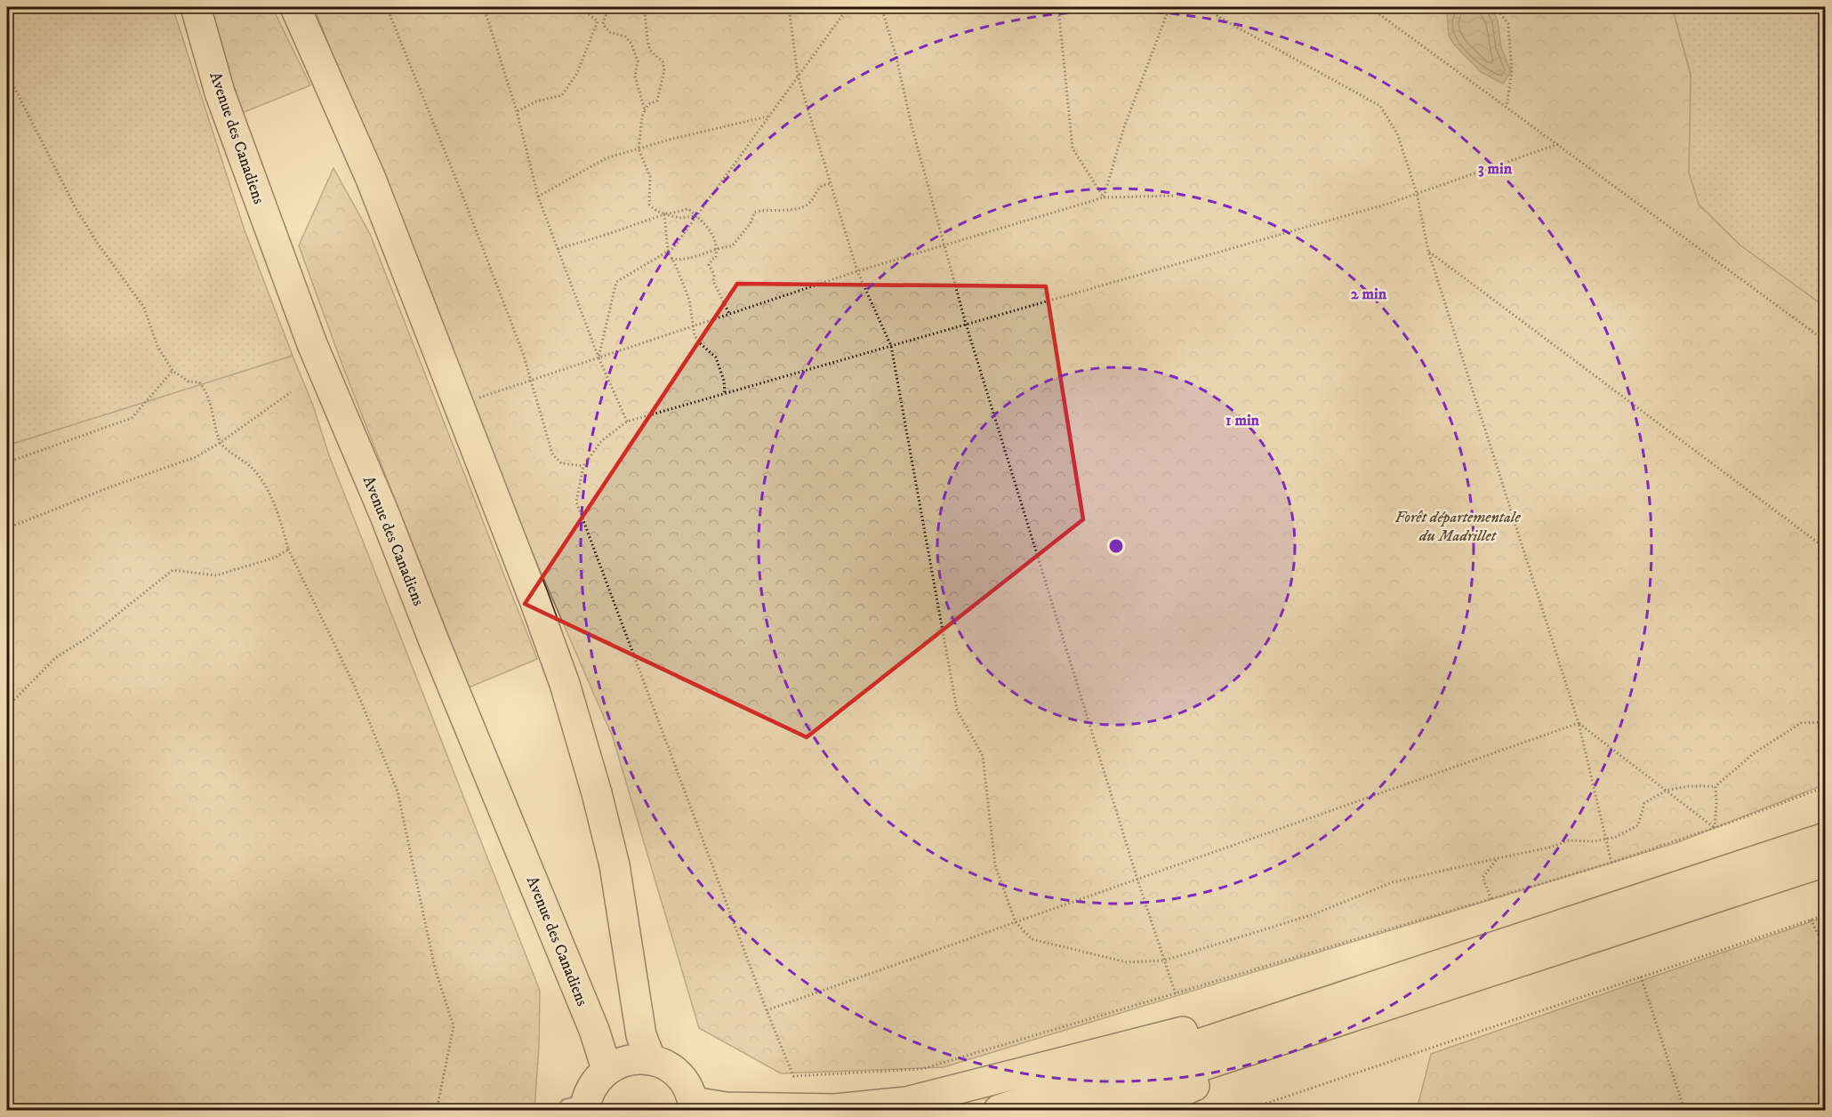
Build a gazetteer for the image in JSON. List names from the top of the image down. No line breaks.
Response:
{"streets":{"highway":["Avenue des Canadiens"]},"parks":["Forêt départementale du Madrillet"],"rings":["3 min","2 min","1 min"]}
